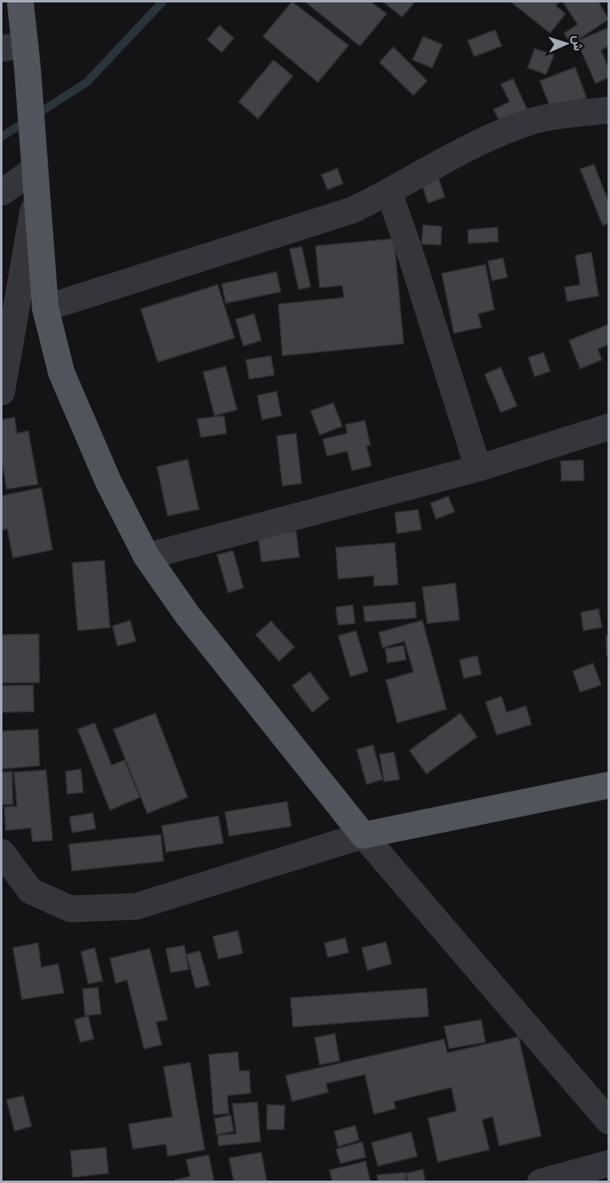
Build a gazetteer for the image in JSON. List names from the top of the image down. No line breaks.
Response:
{"north":"right"}
